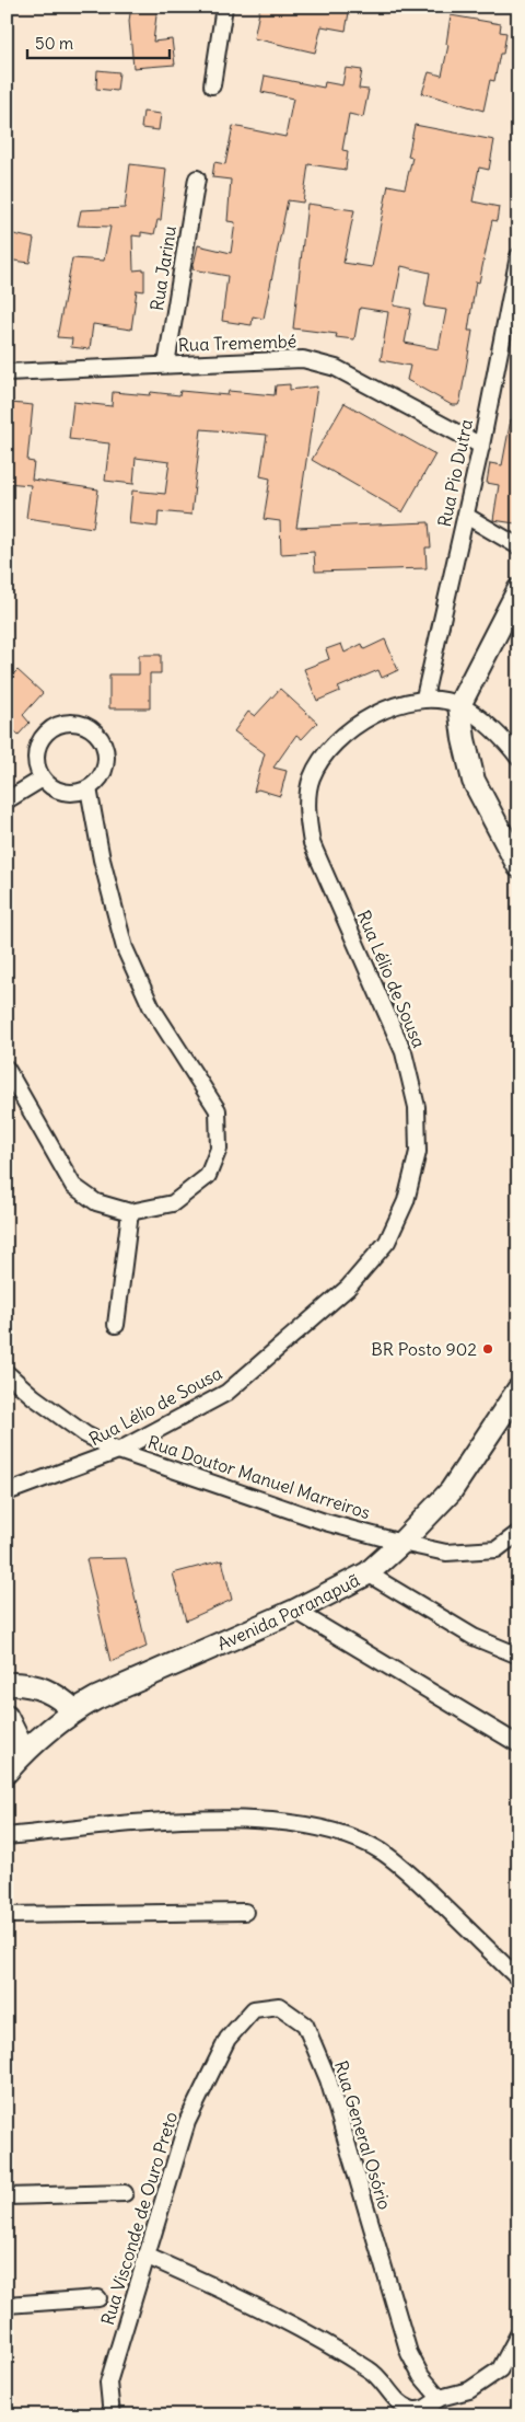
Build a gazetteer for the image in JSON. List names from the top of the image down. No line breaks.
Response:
{"streets":{"street":["Rua Jarinu","Rua Tremembé","Rua Pio Dutra","Rua Lélio de Sousa","Rua Doutor Manuel Marreiros","Avenida Paranapuã","Rua General Osório","Rua Visconde de Ouro Preto"]},"crossings":[["Rua Jarinu","Rua Tremembé"],["Rua Tremembé","Rua Pio Dutra"],["Rua Pio Dutra","Rua Lélio de Sousa"],["Rua Lélio de Sousa","Rua Doutor Manuel Marreiros"],["Rua Doutor Manuel Marreiros","Avenida Paranapuã"],["Rua General Osório","Rua Visconde de Ouro Preto"]],"places":["BR Posto 902"],"scale_bar":"50 m"}
